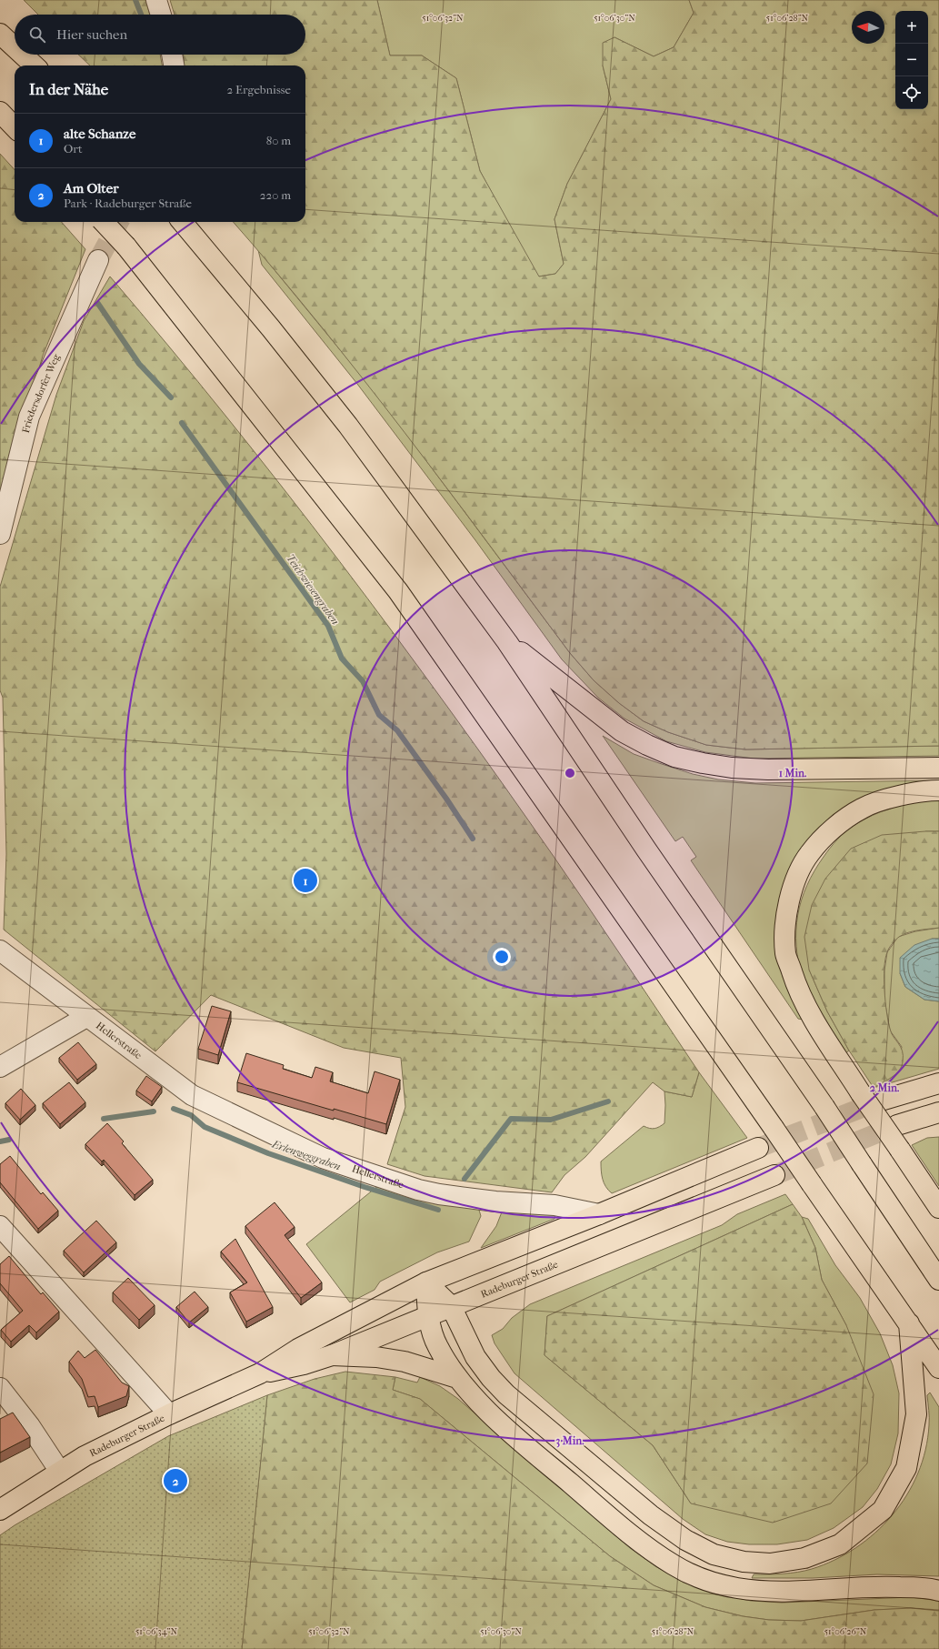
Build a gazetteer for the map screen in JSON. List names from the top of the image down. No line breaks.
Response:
{"streets":{"main road":["Radeburger Straße"],"street":["Friedersdorfer Weg","Hellerstraße"]},"crossings":[["Hellerstraße","Radeburger Straße"]],"water":["Teichwiesengraben","Erlenweggraben"],"north":"left","page":{"map_buttons":["+","−"],"search":"Hier suchen","heading":["In der Nähe","2 Ergebnisse"],"list":[{"mark":"1","name":"alte Schanze","note":"Ort","value":"80 m"},{"mark":"2","name":"Am Olter","note":"Park · Radeburger Straße","value":"220 m"}],"pins":["1","2"]},"coordinates":["51°06'32\"N","51°06'30\"N","51°06'28\"N","51°06'34\"N","51°06'26\"N"],"rings":["1 Min.","2 Min.","3 Min."]}
